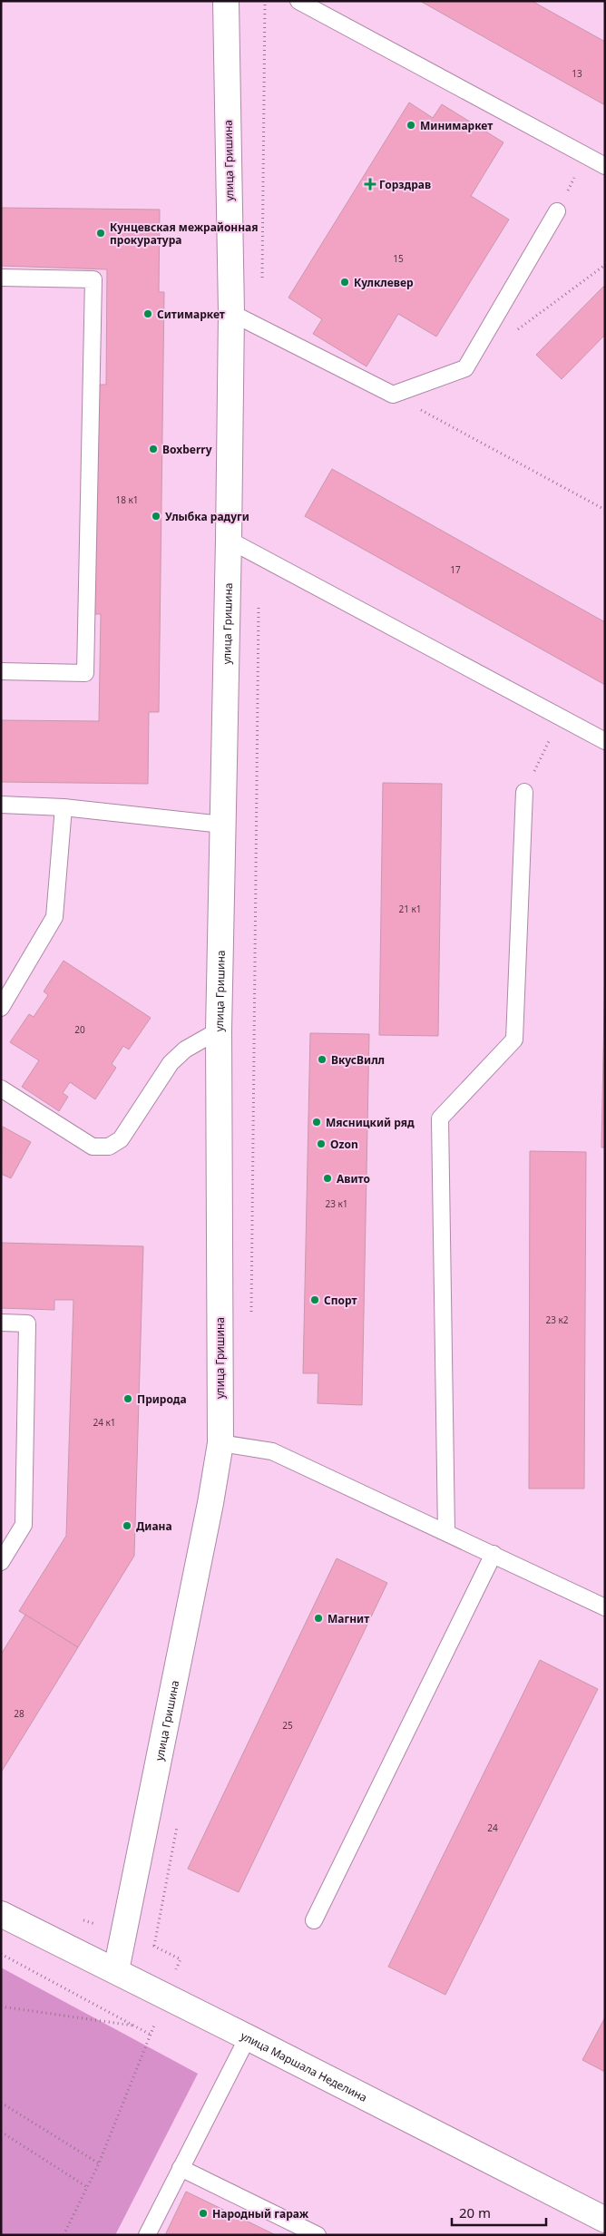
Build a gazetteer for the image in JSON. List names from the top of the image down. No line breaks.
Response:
{"streets":{"street":["улица Гришина","улица Маршала Неделина"]},"crossings":[["улица Гришина","улица Маршала Неделина"]],"places":{"other":["Минимаркет","Кунцевская межрайонная прокуратура","Кулклевер","Ситимаркет","Boxberry","Улыбка радуги","ВкусВилл","Мясницкий ряд","Ozon","Авито","Спорт","Природа","Диана","Магнит","Народный гараж"],"health":["Горздрав"]},"house_numbers":["13","15","18 к1","17","21 к1","20","23 к1","23 к2","24 к1","28","25","24"],"scale_bar":"20 m"}
